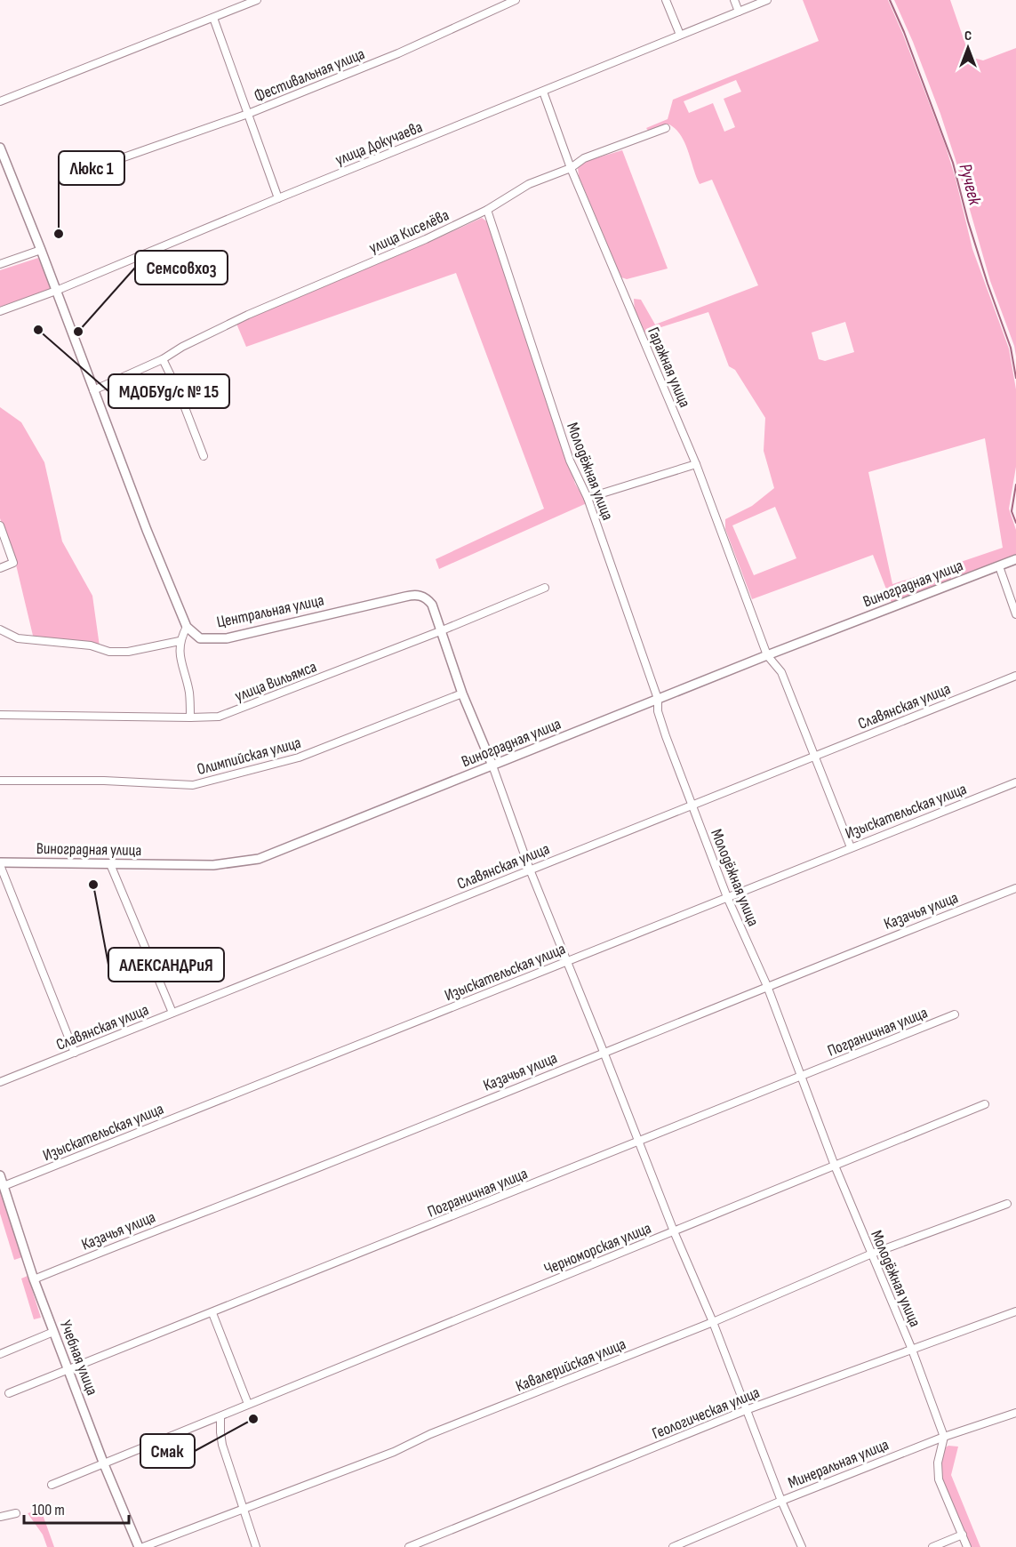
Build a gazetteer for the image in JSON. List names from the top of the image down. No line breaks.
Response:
{"streets":{"street":["Фестивальная улица","улица Докучаева","улица Киселёва","Гаражная улица","Молодёжная улица","Виноградная улица","Центральная улица","улица Вильямса","Славянская улица","Олимпийская улица","Изыскательская улица","Казачья улица","Пограничная улица","Черноморская улица","Учебная улица","Кавалерийская улица","Геологическая улица","Минеральная улица"]},"crossings":[["улица Докучаева","Гаражная улица"],["улица Киселёва","Гаражная улица"],["улица Киселёва","Молодёжная улица"],["Гаражная улица","Виноградная улица"],["Гаражная улица","Славянская улица"],["Гаражная улица","Изыскательская улица"],["Молодёжная улица","Виноградная улица"],["Молодёжная улица","Славянская улица"],["Молодёжная улица","Изыскательская улица"],["Молодёжная улица","Казачья улица"],["Молодёжная улица","Пограничная улица"],["Молодёжная улица","Черноморская улица"],["Молодёжная улица","Кавалерийская улица"],["Молодёжная улица","Геологическая улица"],["Молодёжная улица","Минеральная улица"],["Виноградная улица","Центральная улица"],["Центральная улица","улица Вильямса"],["Центральная улица","Олимпийская улица"],["Изыскательская улица","Учебная улица"],["Казачья улица","Учебная улица"],["Пограничная улица","Учебная улица"],["Черноморская улица","Учебная улица"]],"water":["Ручеек"],"places":["Люкс 1","МДОБУд/с № 15","Семсовхоз","АЛЕКСАНДРиЯ","Смак"],"scale_bar":"100 m","north":"top"}
